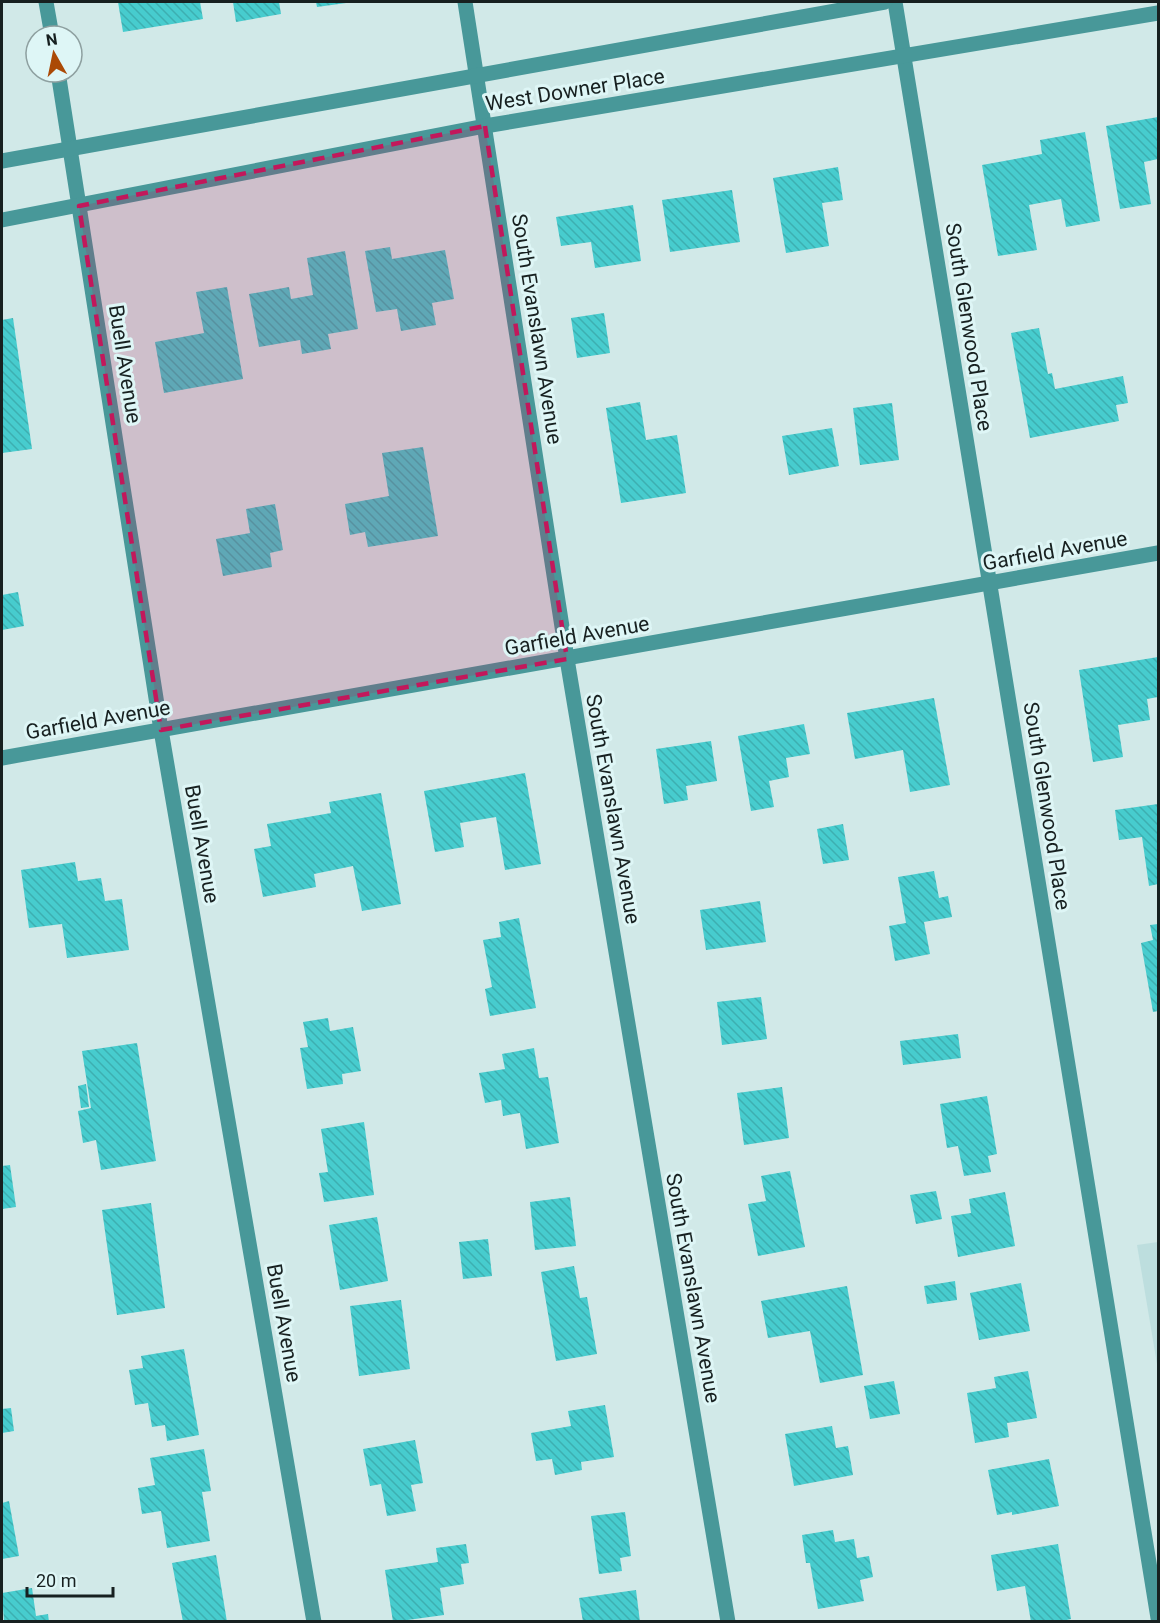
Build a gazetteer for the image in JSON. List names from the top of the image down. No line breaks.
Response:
{"streets":{"street":["West Downer Place","South Glenwood Place","South Evanslawn Avenue","Buell Avenue","Garfield Avenue"]},"crossings":[["West Downer Place","South Glenwood Place"],["West Downer Place","South Evanslawn Avenue"],["West Downer Place","Buell Avenue"],["South Glenwood Place","Garfield Avenue"],["South Evanslawn Avenue","Garfield Avenue"],["Buell Avenue","Garfield Avenue"]],"scale_bar":"20 m","north":"top"}
